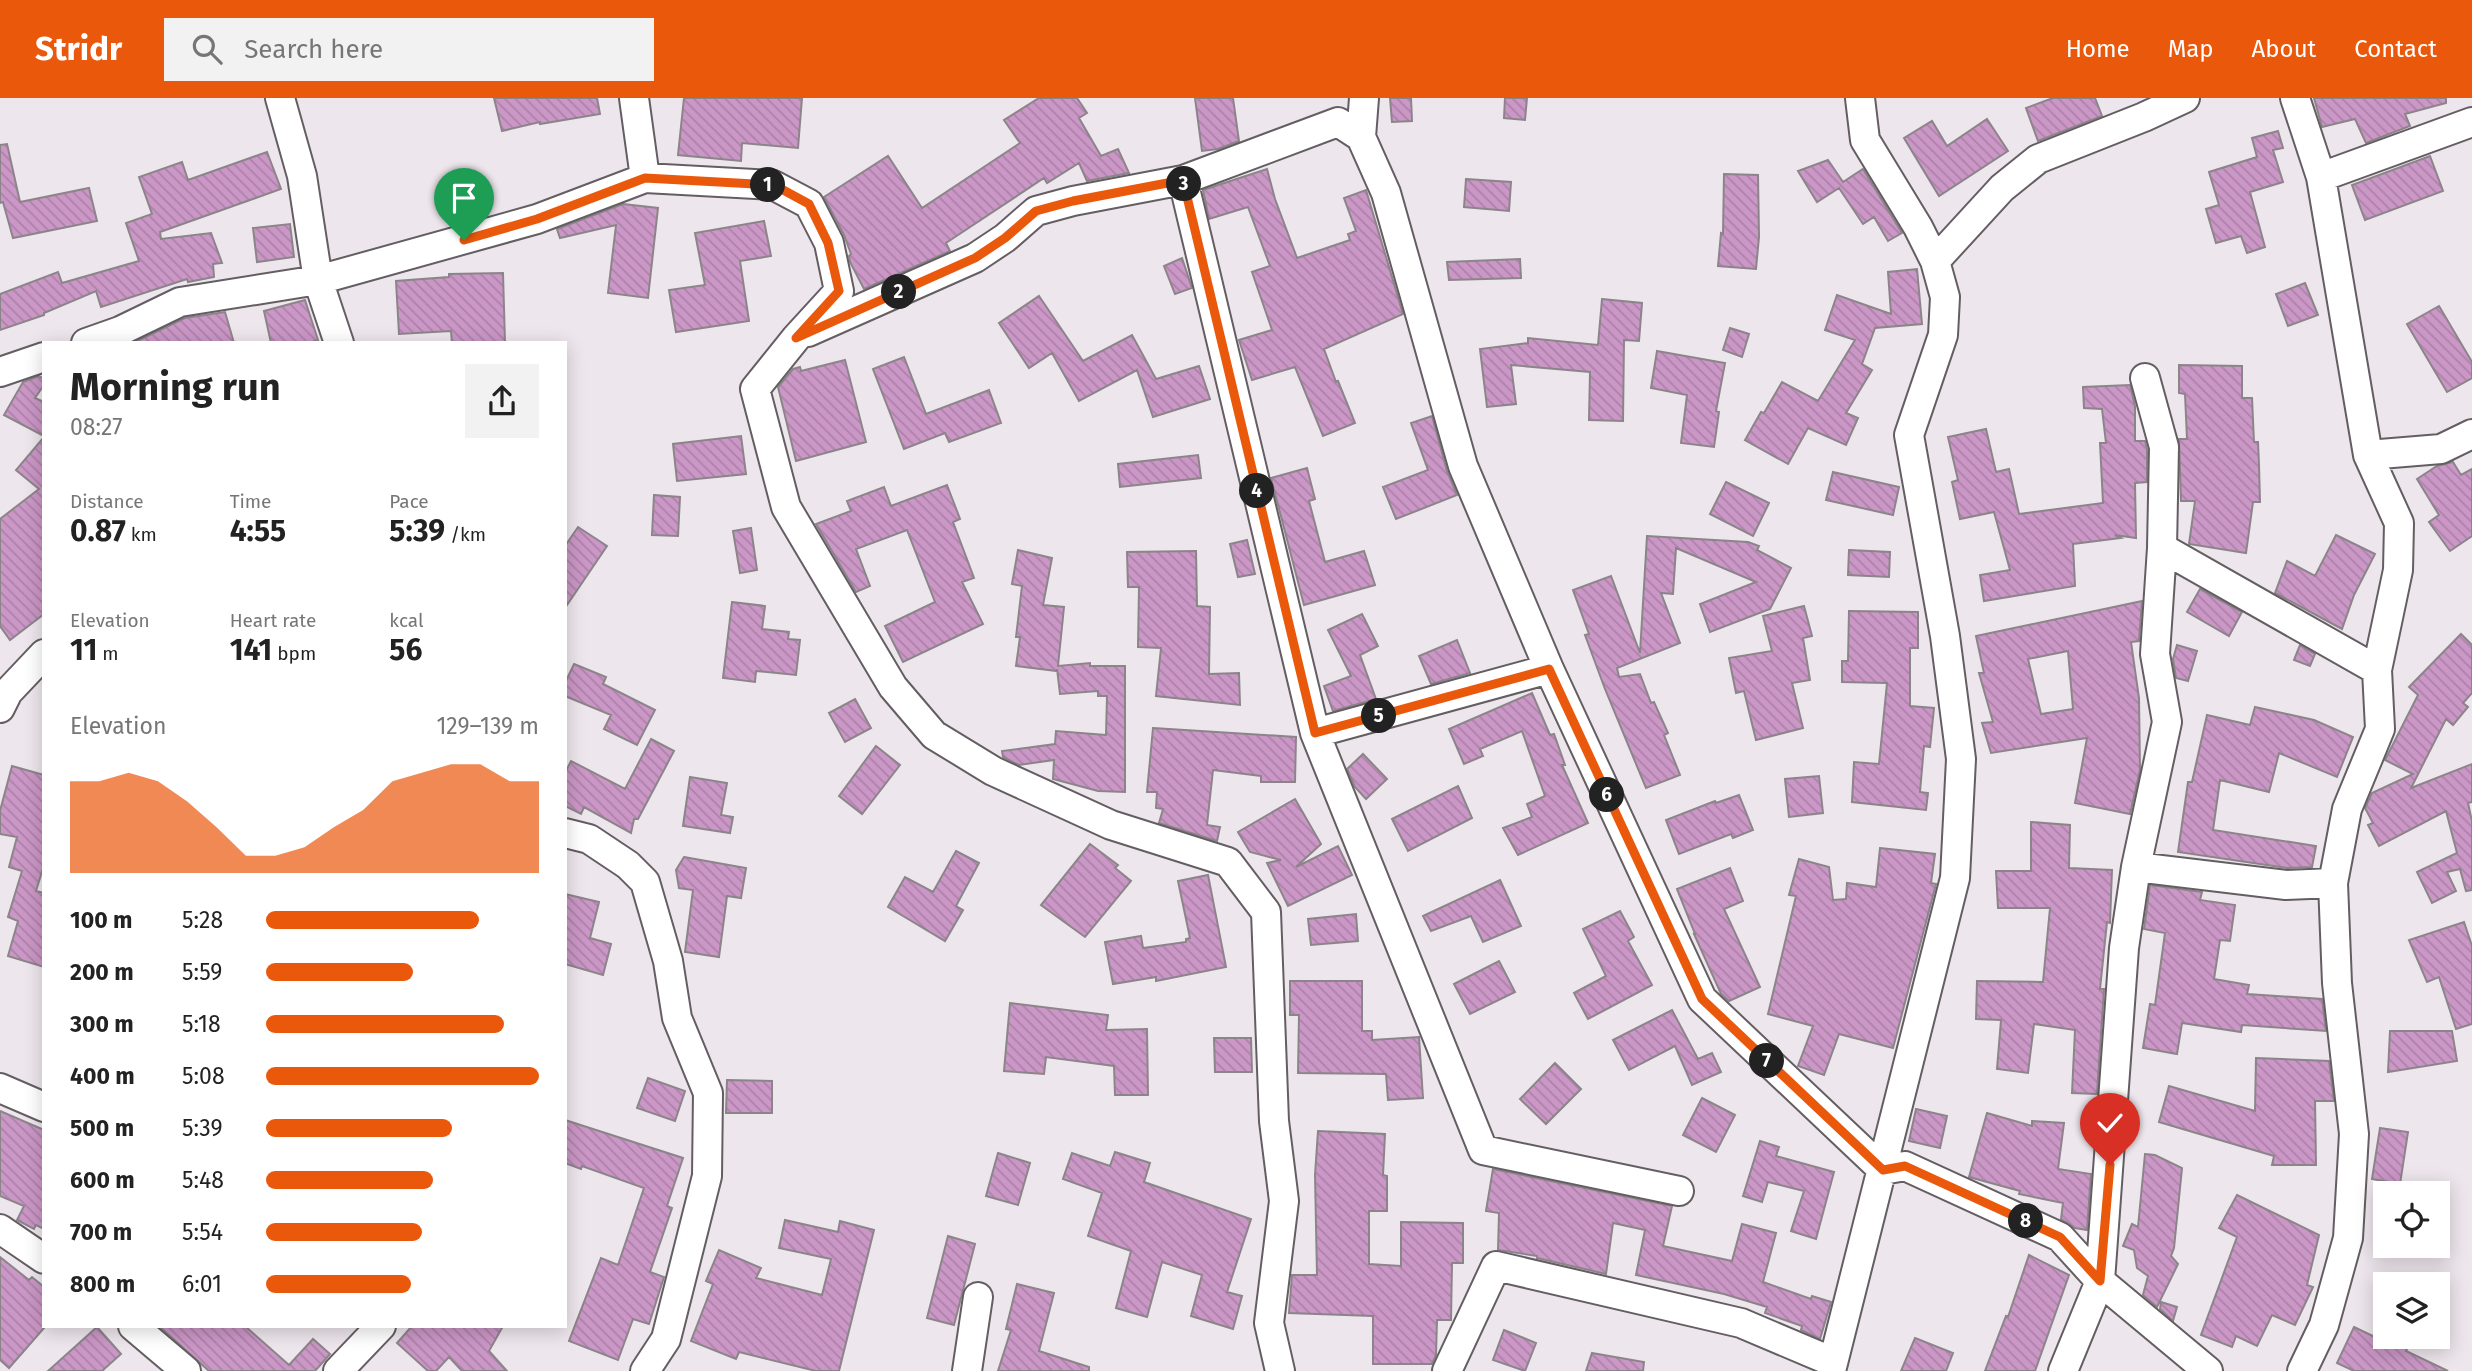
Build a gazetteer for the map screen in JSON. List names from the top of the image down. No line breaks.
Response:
{"page":{"header":"Stridr","search":"Search here","nav":["Home","Map","About","Contact"],"pins":["3","1","2","4","5","6","7","8"],"heading":["Morning run","08:27"],"stats":[["Distance","0.87 km"],["Time","4:55"],["Pace","5:39 /km"],["Elevation","11 m"],["Heart rate","141 bpm"],["kcal","56"]],"chart":["Elevation","129–139 m"],"list":[{"name":"100 m","note":"5:28"},{"name":"200 m","note":"5:59"},{"name":"300 m","note":"5:18"},{"name":"400 m","note":"5:08"},{"name":"500 m","note":"5:39"},{"name":"600 m","note":"5:48"},{"name":"700 m","note":"5:54"},{"name":"800 m","note":"6:01"}]}}
